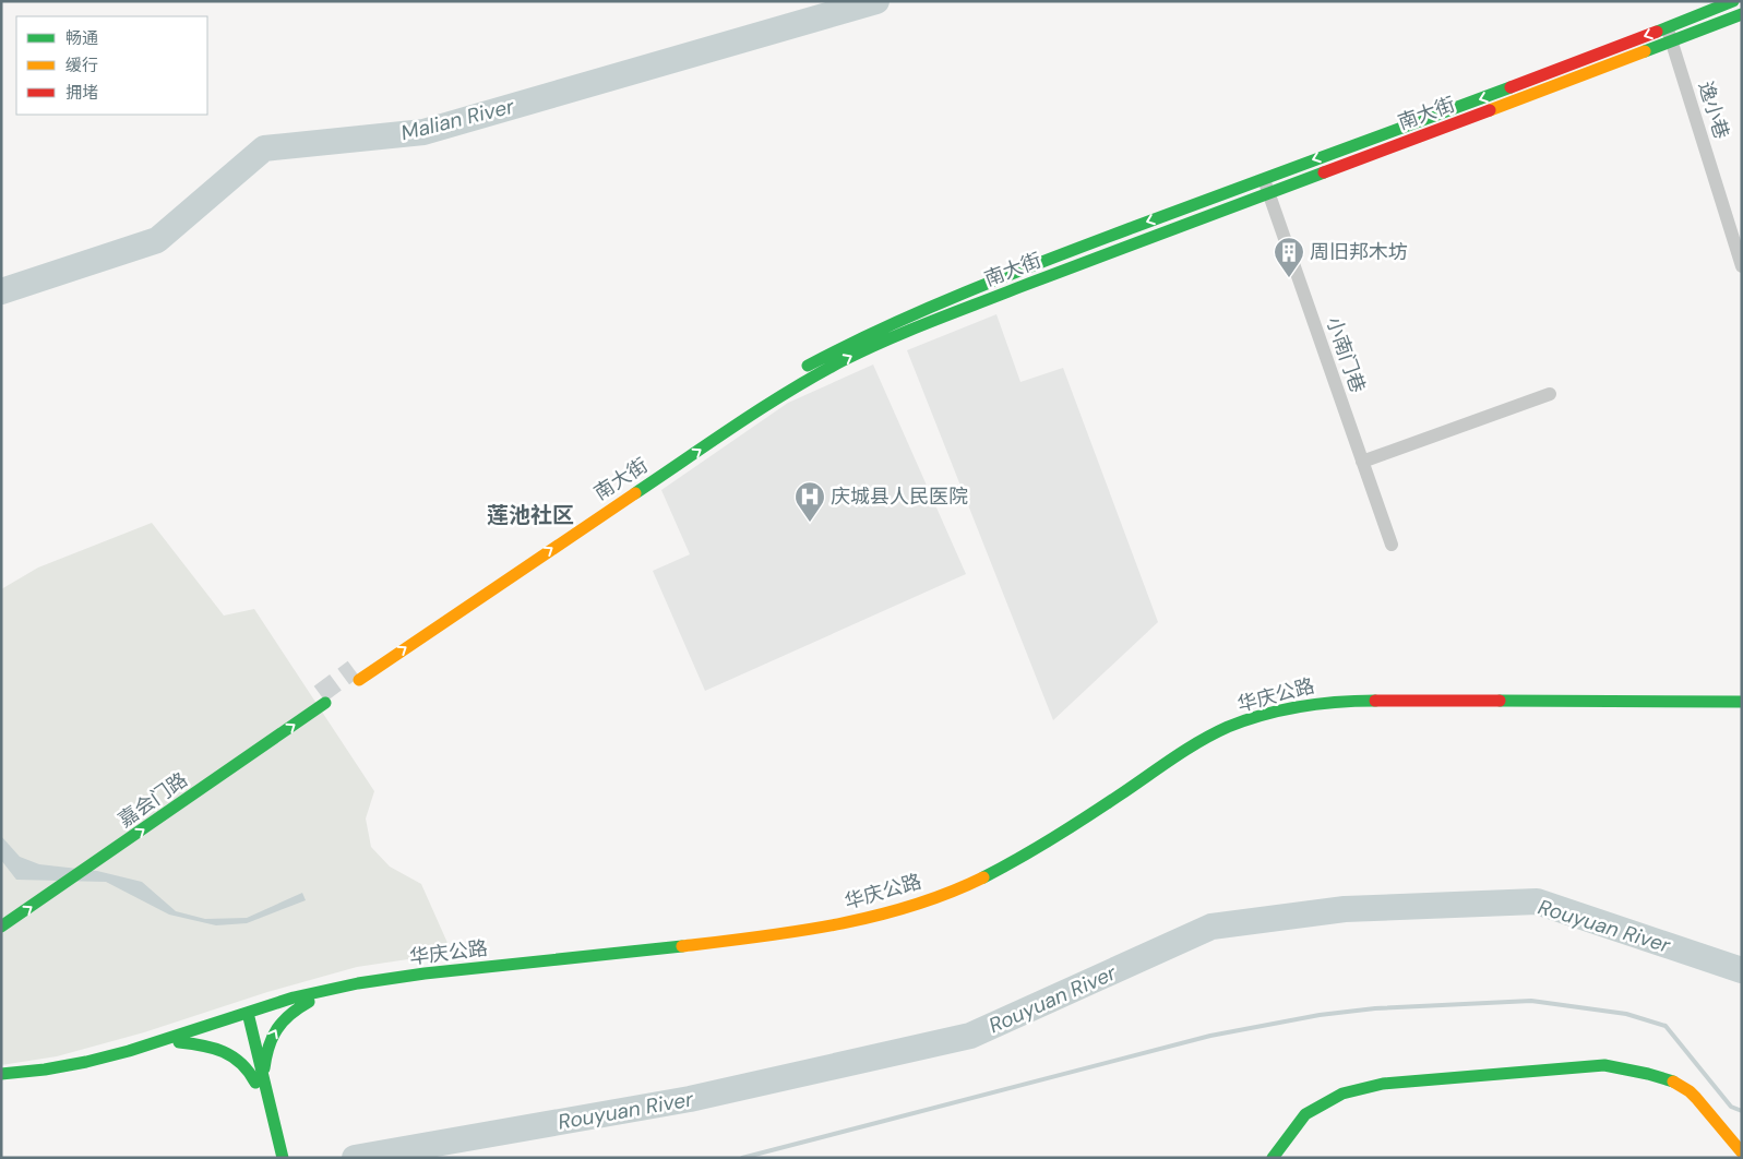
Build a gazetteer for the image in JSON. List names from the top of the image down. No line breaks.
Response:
{"streets":{"main road":["南大街","华庆公路","嘉会门路"],"street":["逸小巷","小南门巷"]},"crossings":[["逸小巷","南大街"],["南大街","小南门巷"]],"districts":["莲池社区"],"water":["Malian River","Rouyuan River"],"places":{"building":["周旧邦木坊"],"hospital":["庆城县人民医院"]},"legend":["畅通","缓行","拥堵"]}
